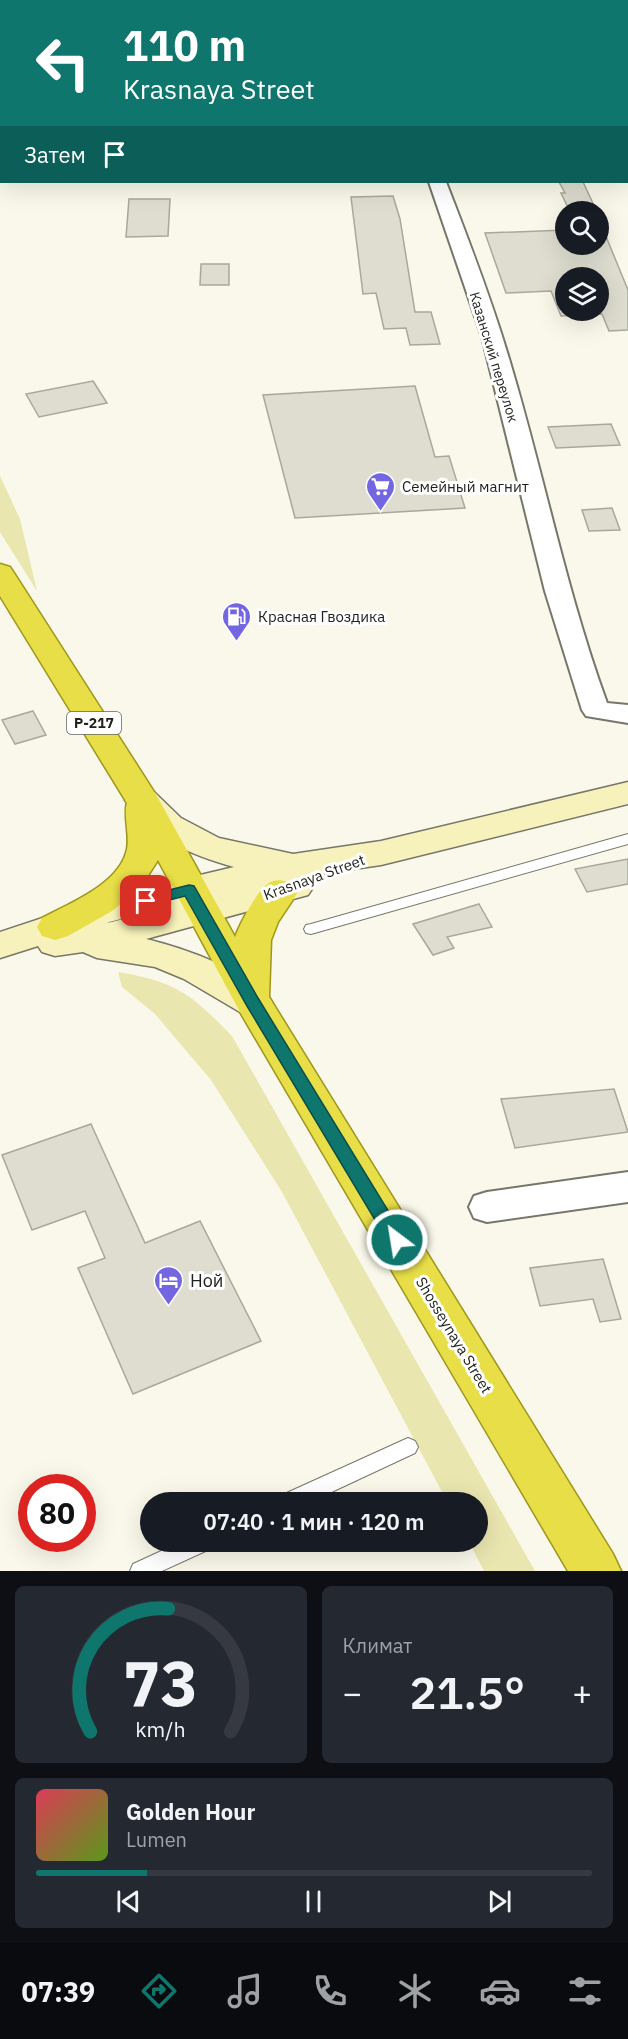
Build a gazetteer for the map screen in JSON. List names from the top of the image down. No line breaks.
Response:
{"streets":{"highway":["Р-217","Shosseynaya Street"],"main road":["Krasnaya Street"],"street":["Казанский переулок"]},"crossings":[["Krasnaya Street","Shosseynaya Street"]],"places":{"supermarket":["Семейный магнит"],"fuel station":["Красная Гвоздика"],"hotel":["Ной"]},"page":{"turn":["110 m","Krasnaya Street"],"then":"Затем","limit":"80","trip":"07:40 · 1 мин · 120 m","tile":"Климат","heat":["−","21.5°","+"],"song":["Golden Hour","Lumen"],"tabs":"07:39","gauge":["73","km/h"]}}
